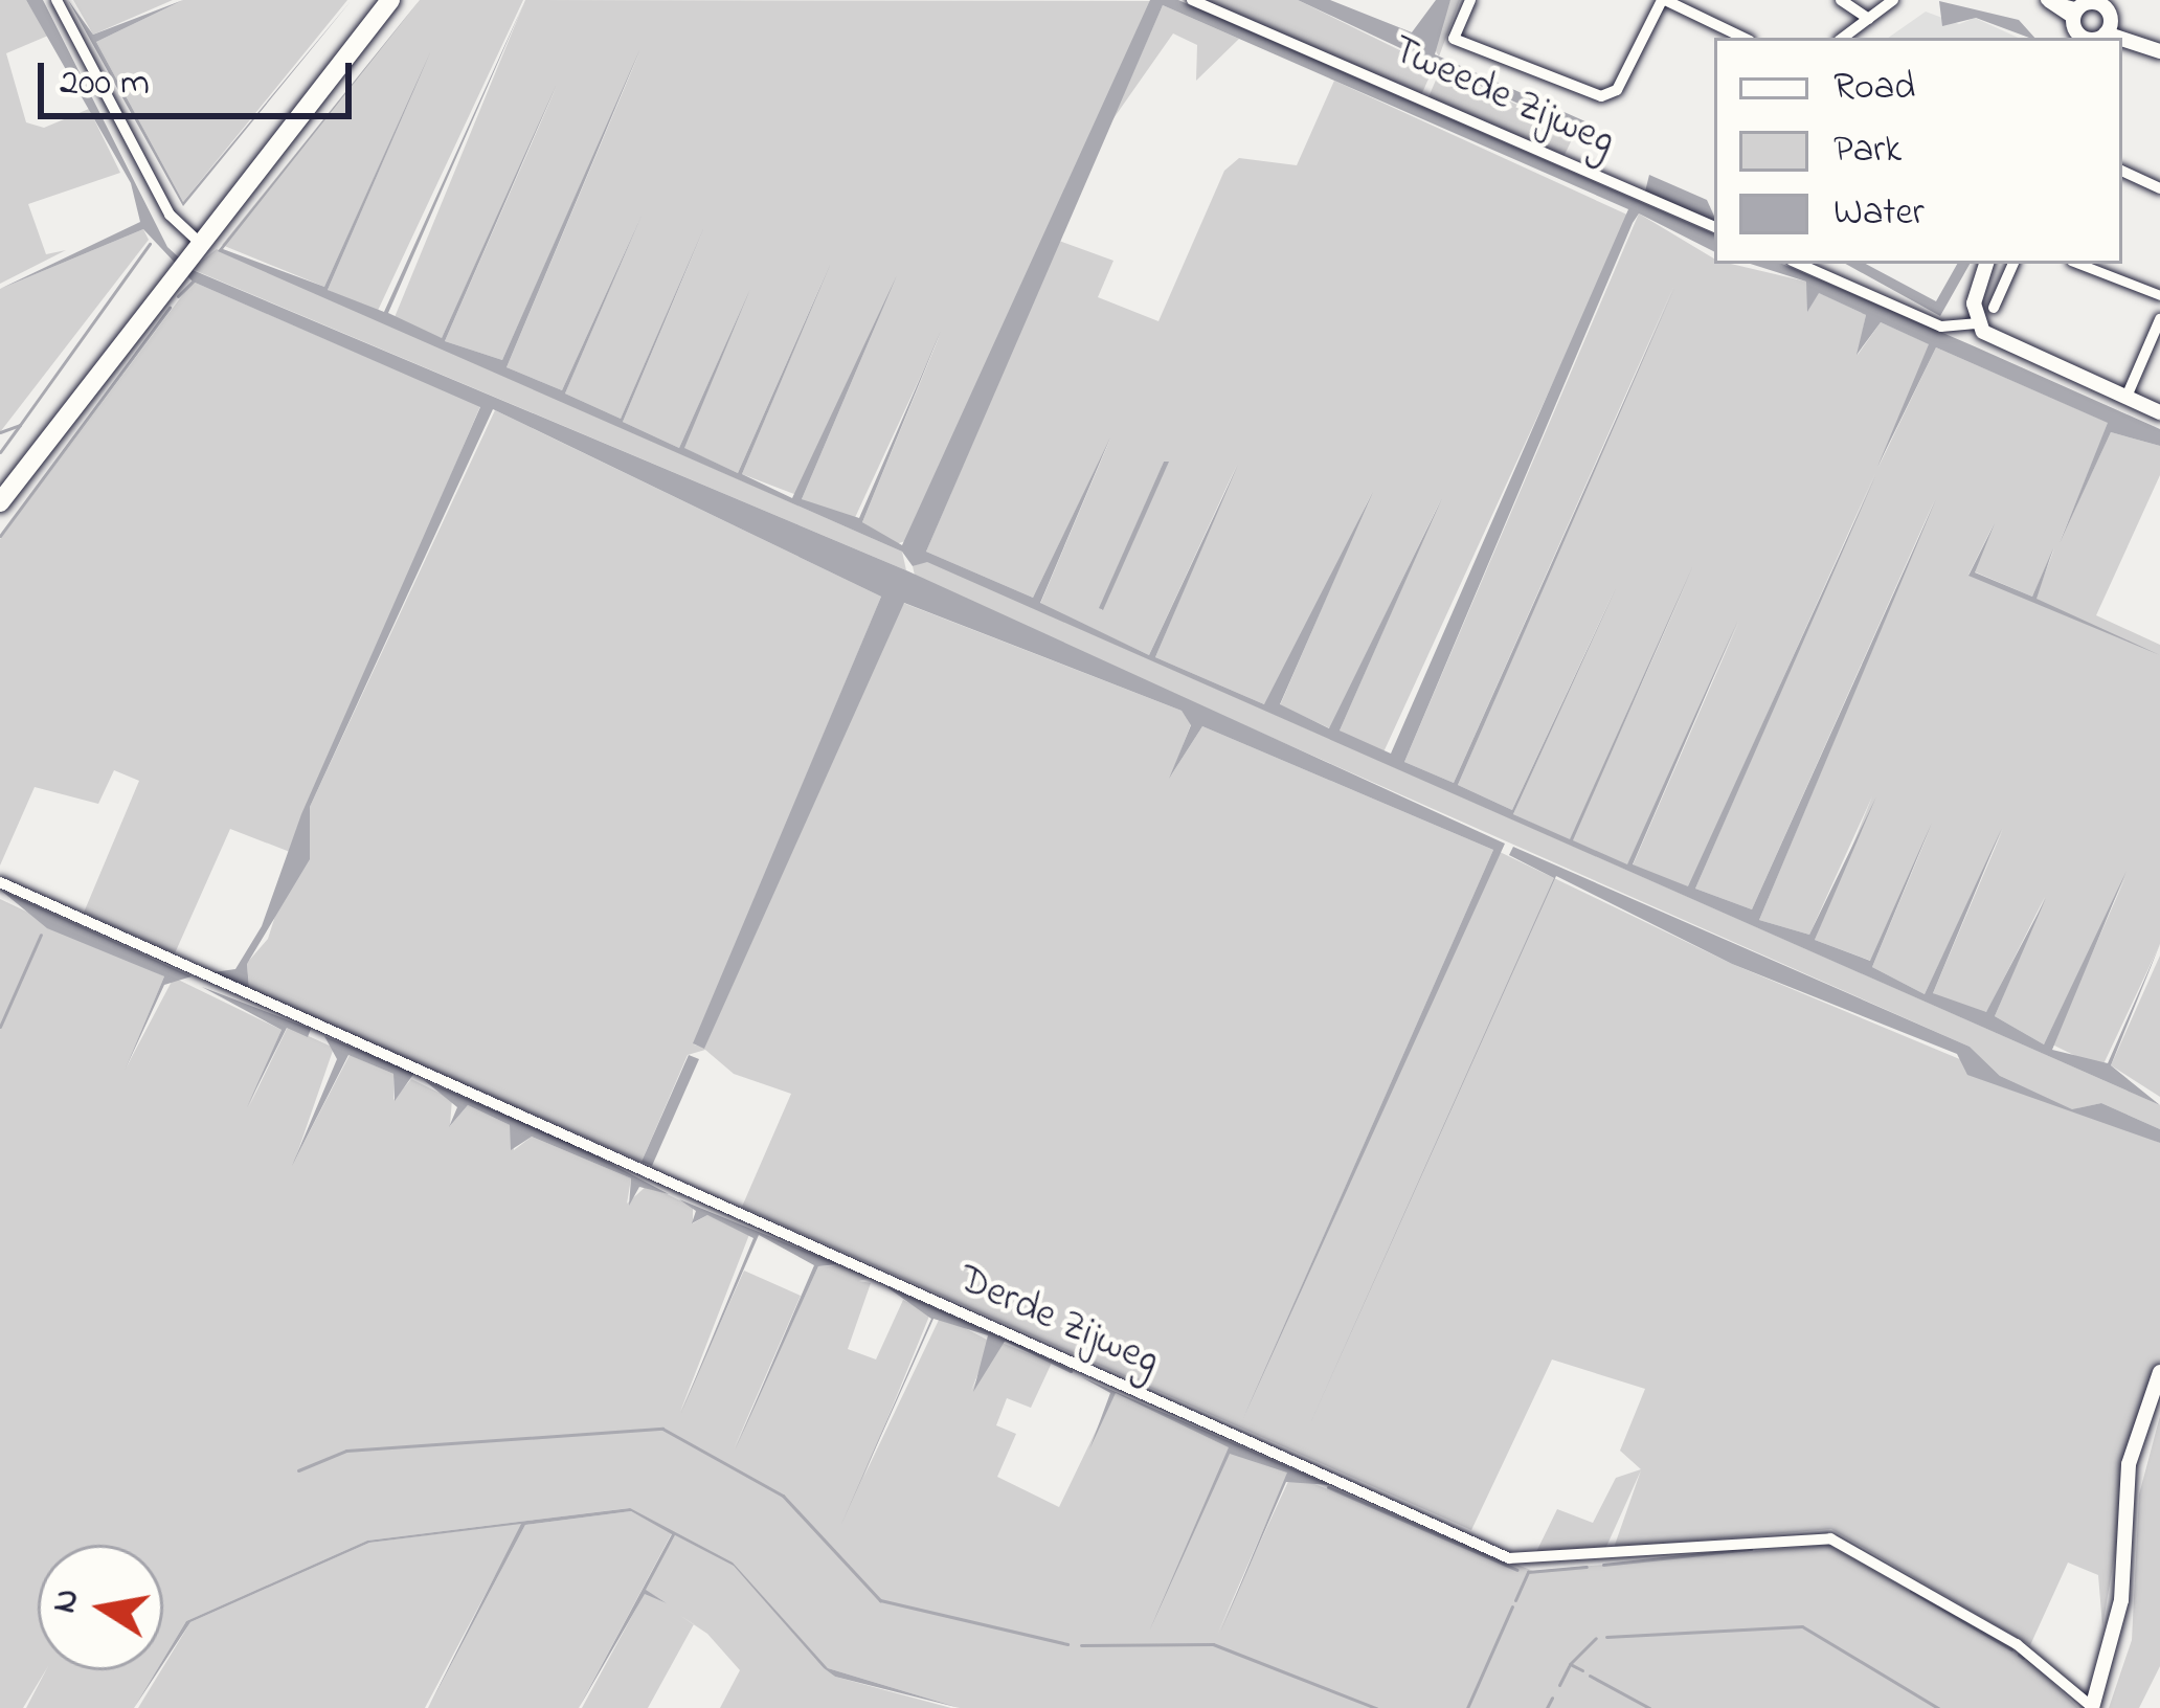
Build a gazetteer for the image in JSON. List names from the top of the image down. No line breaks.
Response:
{"streets":{"street":["Tweede Zijweg","Derde Zijweg"]},"legend":["Road","Park","Water"],"scale_bar":"200 m","north":"left"}
